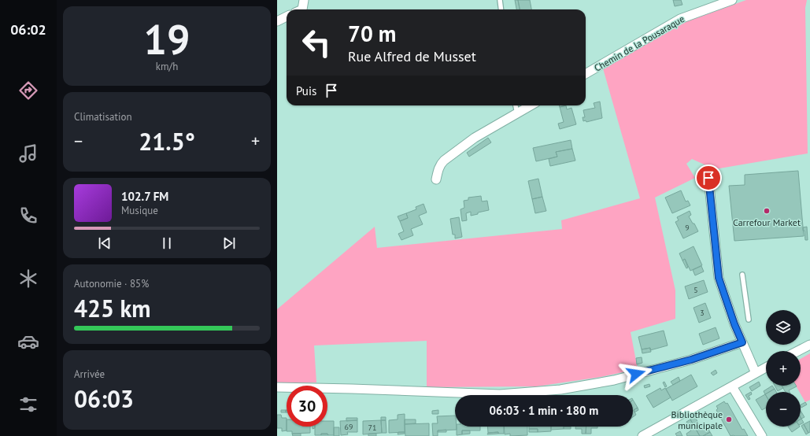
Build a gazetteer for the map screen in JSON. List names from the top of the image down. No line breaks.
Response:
{"streets":{"street":["Chemin de la Pousaraque"]},"places":["Carrefour Market","Bibliothèque municipale"],"house_numbers":["9","5","3","69","71"],"page":{"tabs":"06:02","tile":[["19","km/h"],"Climatisation",["Autonomie · 85%","425 km"],["Arrivée","06:03"]],"turn":["70 m","Rue Alfred de Musset"],"then":"Puis","heat":["−","21.5°","+"],"song":["102.7 FM","Musique"],"map_buttons":["+","−"],"limit":"30","trip":"06:03 · 1 min · 180 m"}}
